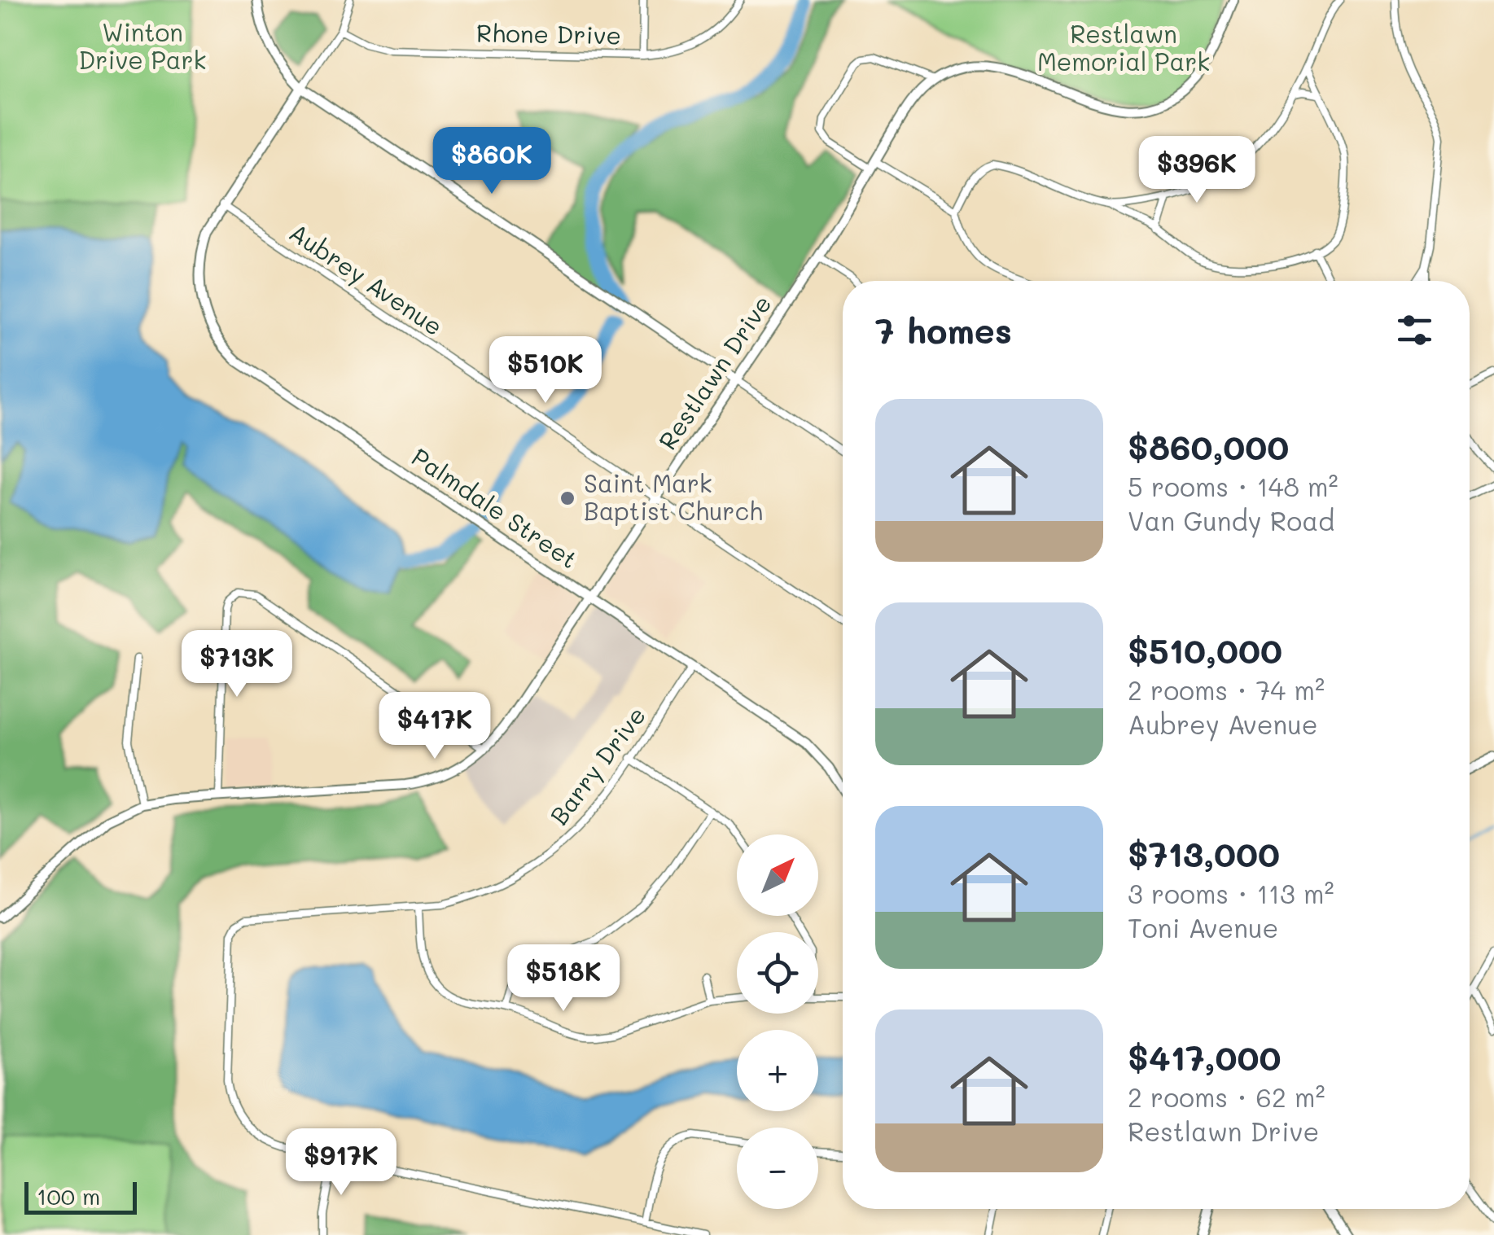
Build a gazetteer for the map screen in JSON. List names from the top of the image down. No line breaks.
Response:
{"streets":{"street":["Rhone Drive","Aubrey Avenue","Restlawn Drive","Palmdale Street","Barry Drive"]},"crossings":[["Aubrey Avenue","Restlawn Drive"],["Aubrey Avenue","Palmdale Street"],["Restlawn Drive","Palmdale Street"],["Palmdale Street","Barry Drive"]],"parks":["Winton Drive Park","Restlawn Memorial Park"],"places":["Saint Mark Baptist Church"],"scale_bar":"100 m","north":"top right","page":{"price":["$860K","$396K","$510K","$713K","$417K","$518K","$917K"],"heading":"7 homes","list":[{"name":"$860,000","note":"5 rooms · 148 m² · Van Gundy Road"},{"name":"$510,000","note":"2 rooms · 74 m² · Aubrey Avenue"},{"name":"$713,000","note":"3 rooms · 113 m² · Toni Avenue"},{"name":"$417,000","note":"2 rooms · 62 m² · Restlawn Drive"}],"map_buttons":["+","−"],"scale":"100 m"}}
